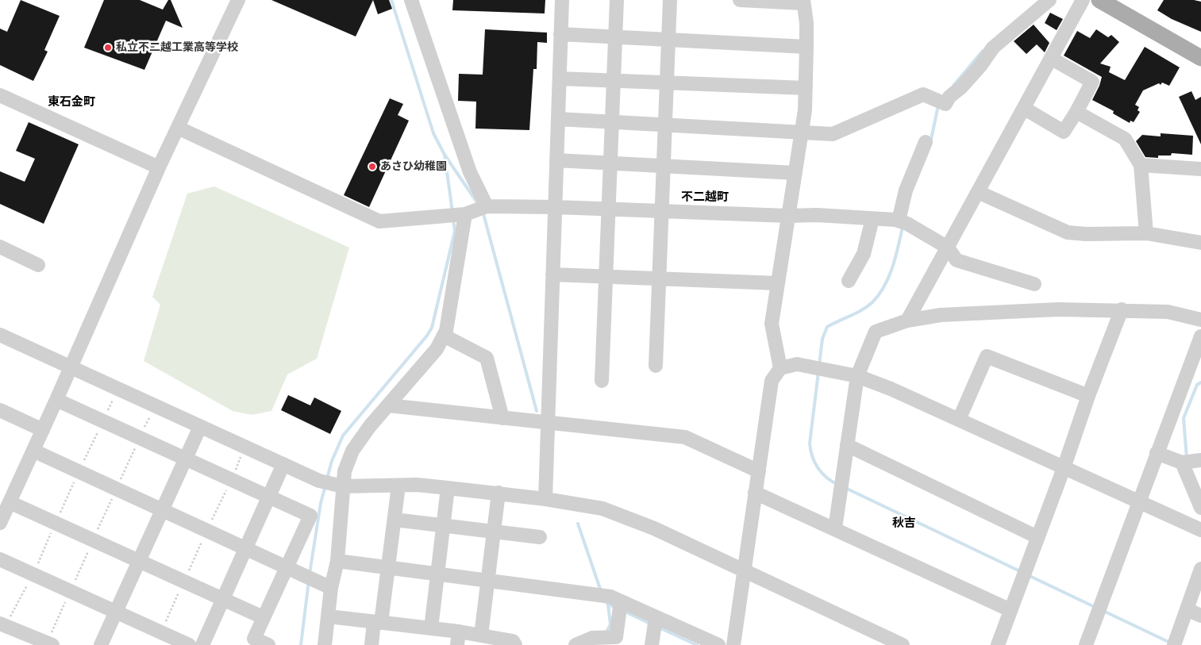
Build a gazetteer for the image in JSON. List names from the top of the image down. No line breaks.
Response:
{"districts":["東石金町","不二越町","秋吉"],"places":["私立不二越工業高等学校","あさひ幼稚園"]}
